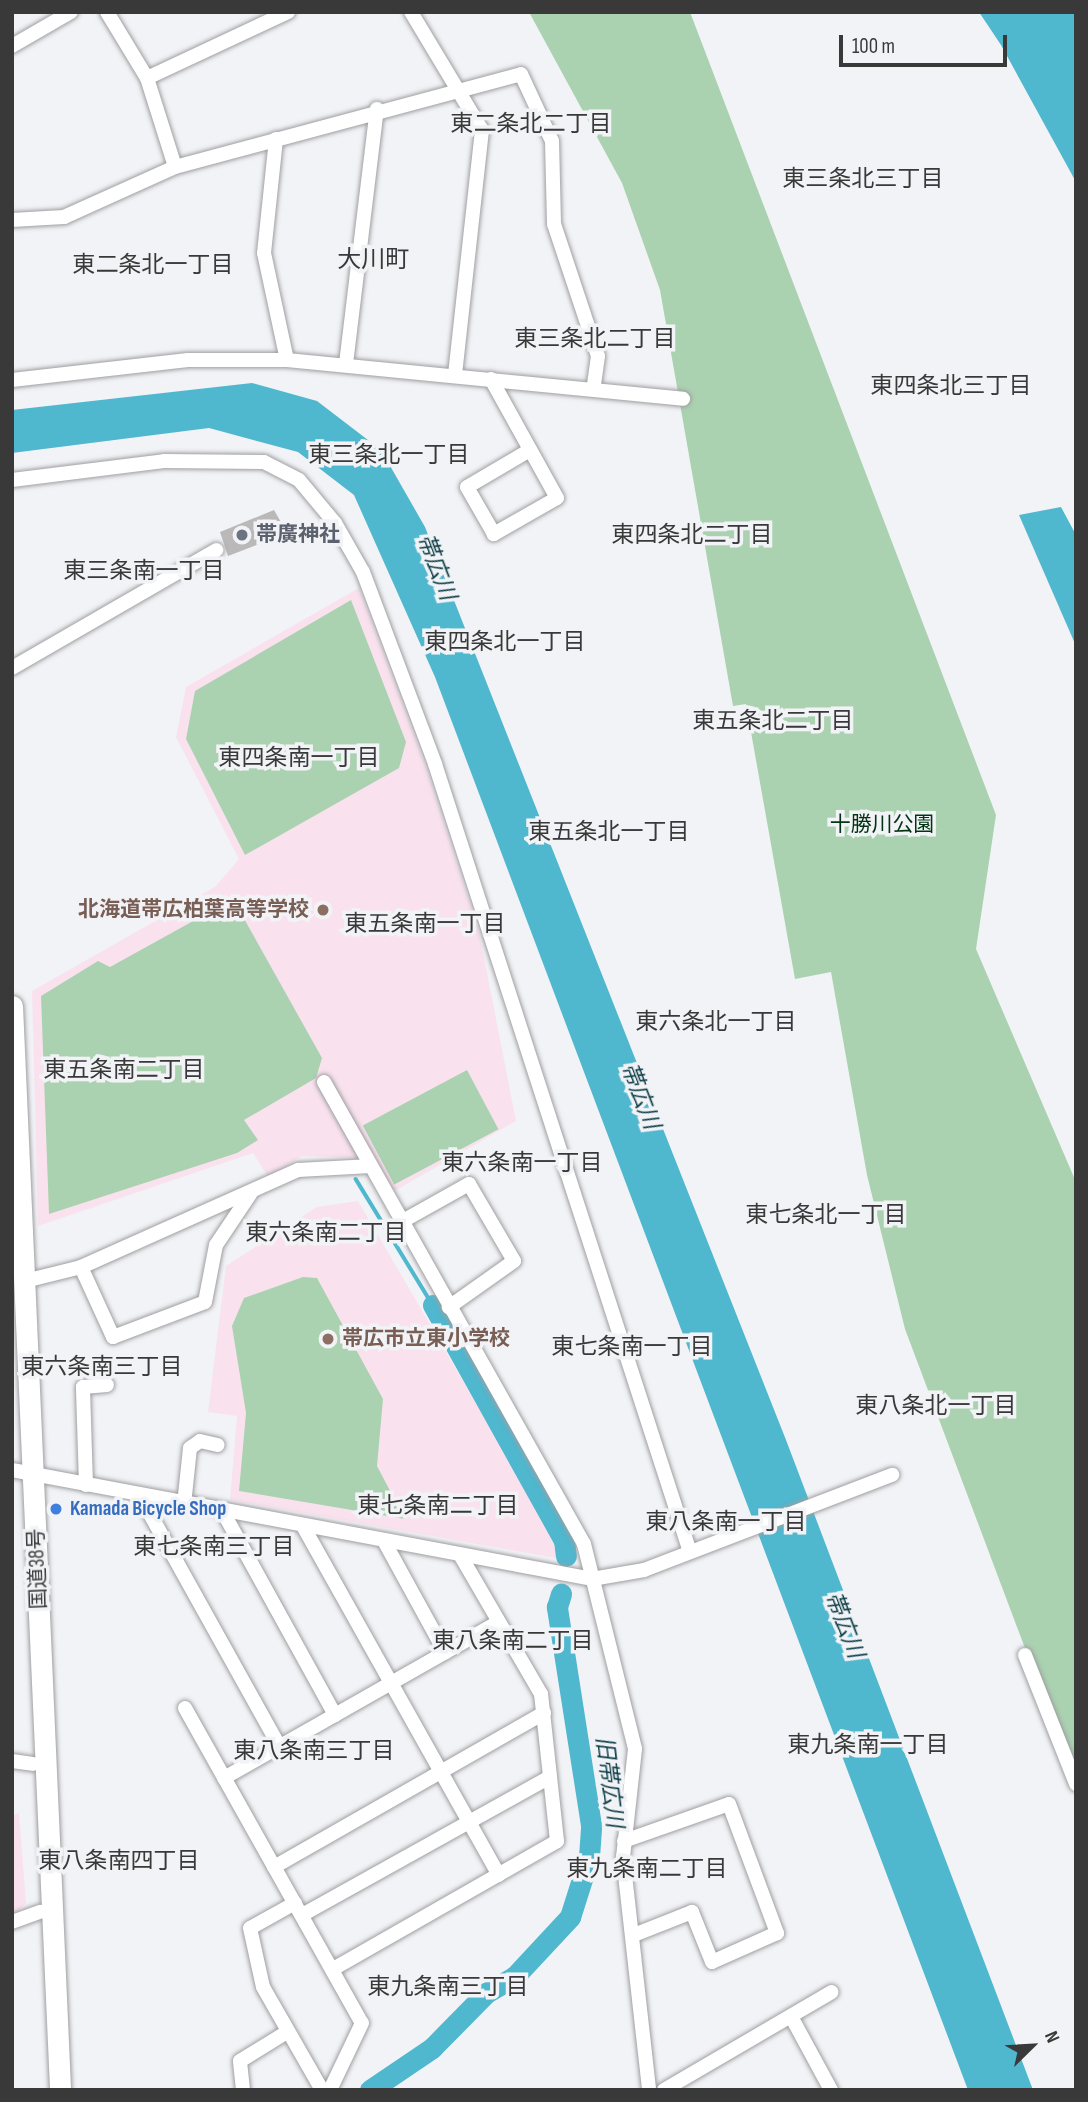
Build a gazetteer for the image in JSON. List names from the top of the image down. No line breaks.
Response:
{"streets":{"highway":["国道38号"]},"districts":["東二条北二丁目","東三条北三丁目","大川町","東二条北一丁目","東三条北二丁目","東四条北三丁目","東三条北一丁目","東四条北二丁目","東三条南一丁目","東四条北一丁目","東五条北二丁目","東四条南一丁目","東五条北一丁目","東五条南一丁目","東六条北一丁目","東五条南二丁目","東六条南一丁目","東七条北一丁目","東六条南二丁目","東七条南一丁目","東六条南三丁目","東八条北一丁目","東七条南二丁目","東八条南一丁目","東七条南三丁目","東八条南二丁目","東九条南一丁目","東八条南三丁目","東八条南四丁目","東九条南二丁目","東九条南三丁目"],"water":["帯広川","旧帯広川"],"parks":["十勝川公園"],"places":["帯廣神社","北海道帯広柏葉高等学校","帯広市立東小学校","Kamada Bicycle Shop"],"scale_bar":"100 m","north":"top right"}
